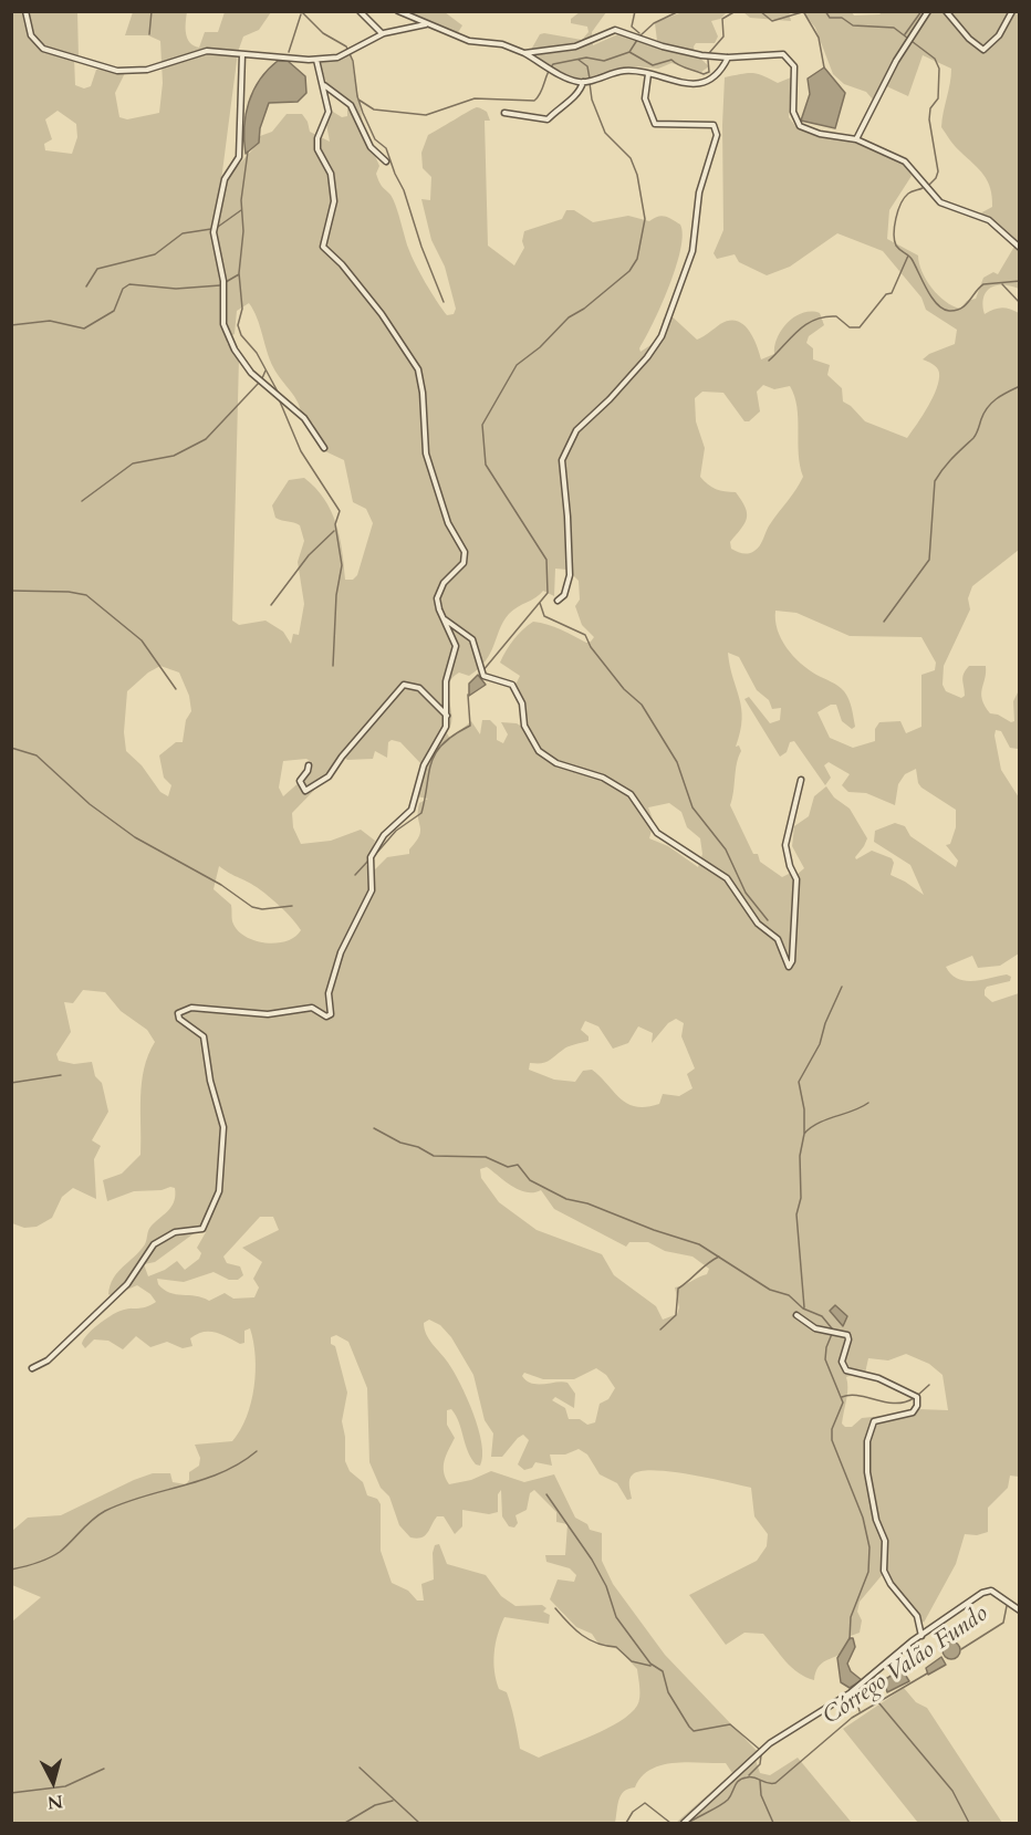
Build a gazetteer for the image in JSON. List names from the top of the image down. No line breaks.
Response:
{"water":["Córrego Valão Fundo"],"north":"bottom"}
